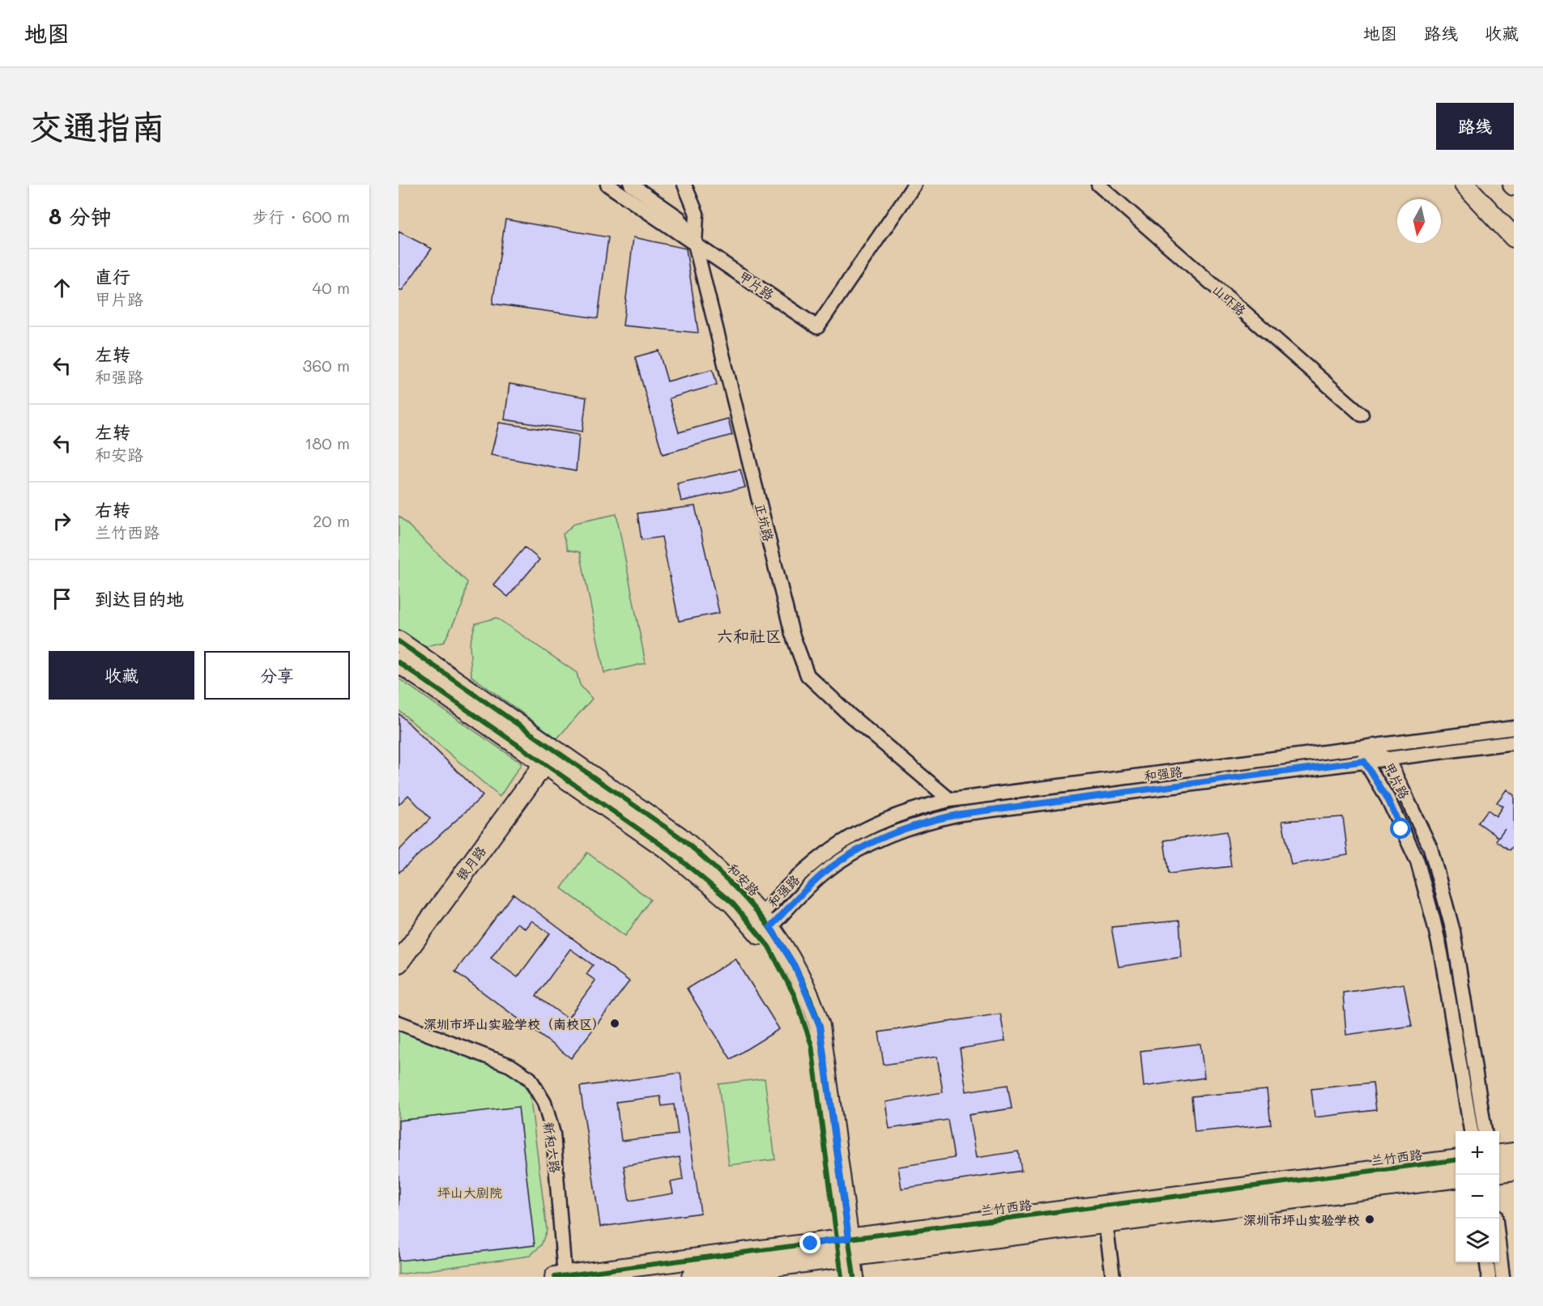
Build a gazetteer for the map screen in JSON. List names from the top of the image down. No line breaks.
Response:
{"streets":{"street":["甲片路","山吓路","正坑路","和强路","银月路","和安路","新和六路","兰竹西路"]},"crossings":[["甲片路","正坑路"],["甲片路","和强路"],["正坑路","和强路"],["和强路","和安路"],["银月路","和安路"],["和安路","兰竹西路"],["新和六路","兰竹西路"]],"districts":["六和社区"],"parks":["坪山大剧院"],"places":["深圳市坪山实验学校（南校区）","深圳市坪山实验学校"],"north":"bottom","page":{"header":"地图","nav":["地图","路线","收藏"],"buttons":["路线",["收藏","分享"]],"title":"交通指南","heading":["8 分钟","步行 · 600 m"],"list":[["直行","甲片路","40 m"],["左转","和强路","360 m"],["左转","和安路","180 m"],["右转","兰竹西路","20 m"],"到达目的地"],"map_buttons":["+","−"]}}
